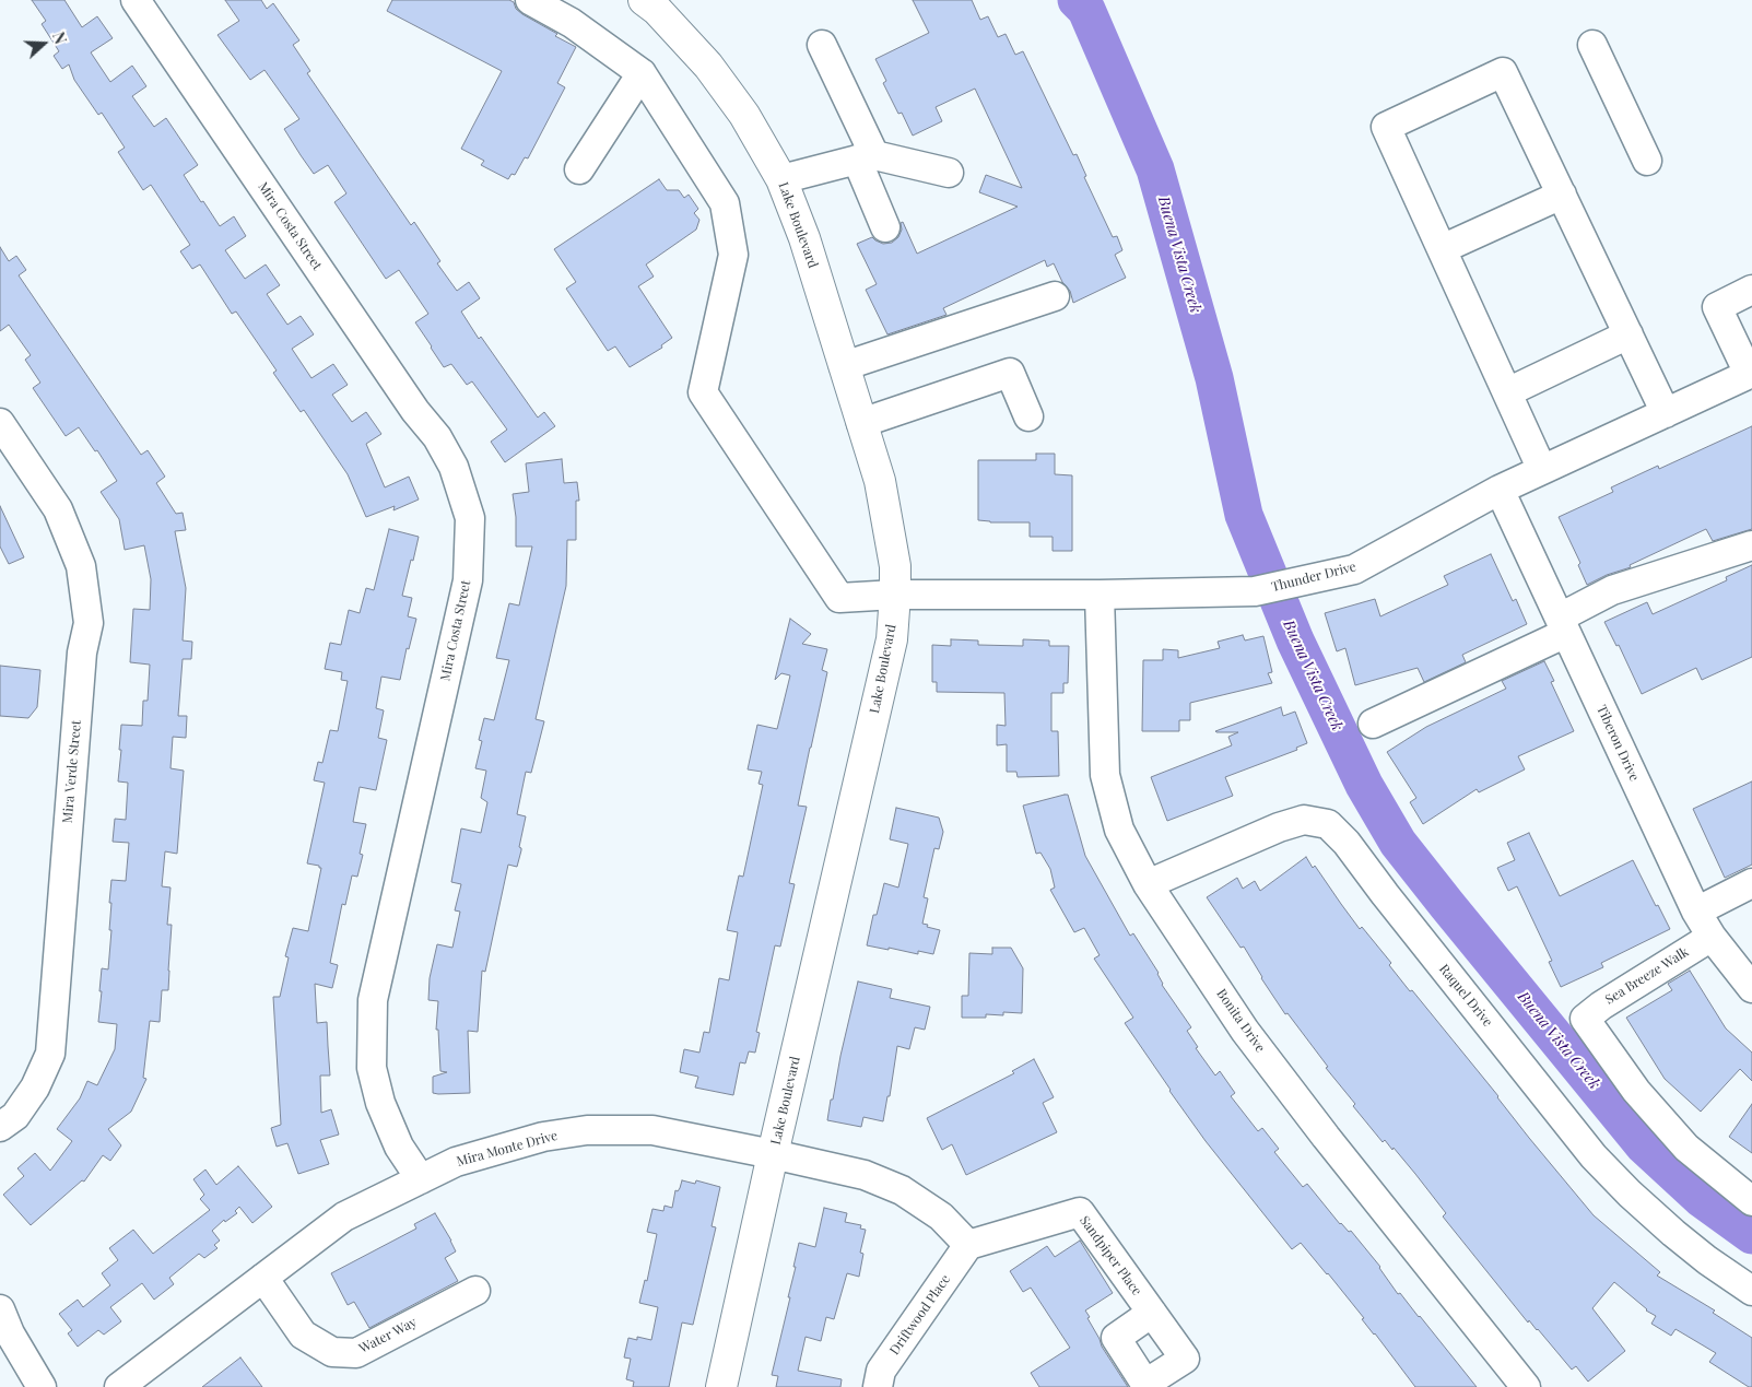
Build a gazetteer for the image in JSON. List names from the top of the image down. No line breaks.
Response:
{"streets":{"main road":["Lake Boulevard"],"street":["Mira Costa Street","Thunder Drive","Tiberon Drive","Mira Verde Street","Sea Breeze Walk","Raquel Drive","Bonita Drive","Mira Monte Drive","Sandpiper Place","Driftwood Place","Water Way"]},"crossings":[["Lake Boulevard","Thunder Drive"],["Lake Boulevard","Mira Monte Drive"],["Mira Costa Street","Mira Monte Drive"],["Thunder Drive","Tiberon Drive"],["Thunder Drive","Bonita Drive"],["Tiberon Drive","Sea Breeze Walk"],["Raquel Drive","Bonita Drive"],["Mira Monte Drive","Sandpiper Place"],["Mira Monte Drive","Driftwood Place"],["Mira Monte Drive","Water Way"],["Sandpiper Place","Driftwood Place"]],"water":["Buena Vista Creek"],"north":"right"}
